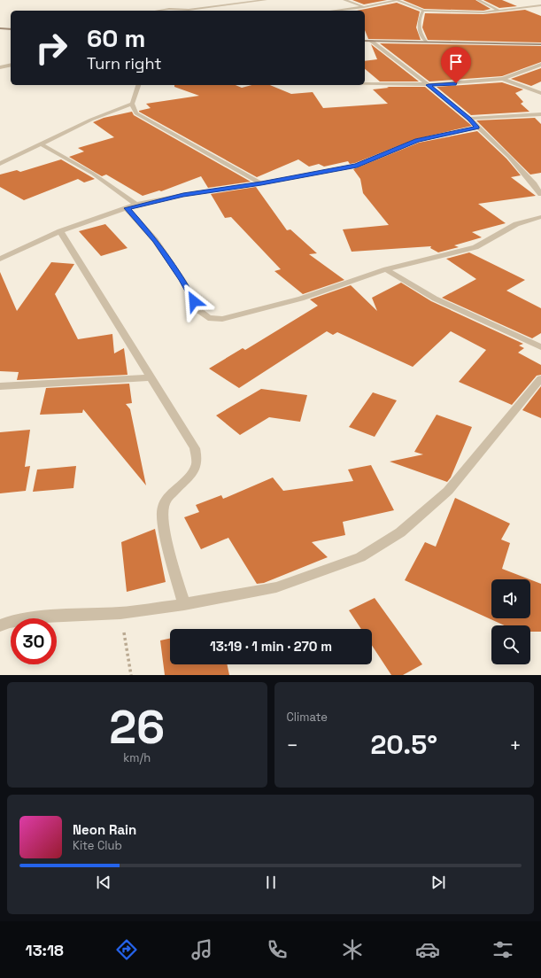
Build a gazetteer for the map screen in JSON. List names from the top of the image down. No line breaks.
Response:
{"page":{"turn":["60 m","Turn right"],"limit":"30","trip":"13:19 · 1 min · 270 m","tile":[["26","km/h"],"Climate"],"heat":["−","20.5°","+"],"song":["Neon Rain","Kite Club"],"tabs":"13:18"}}
